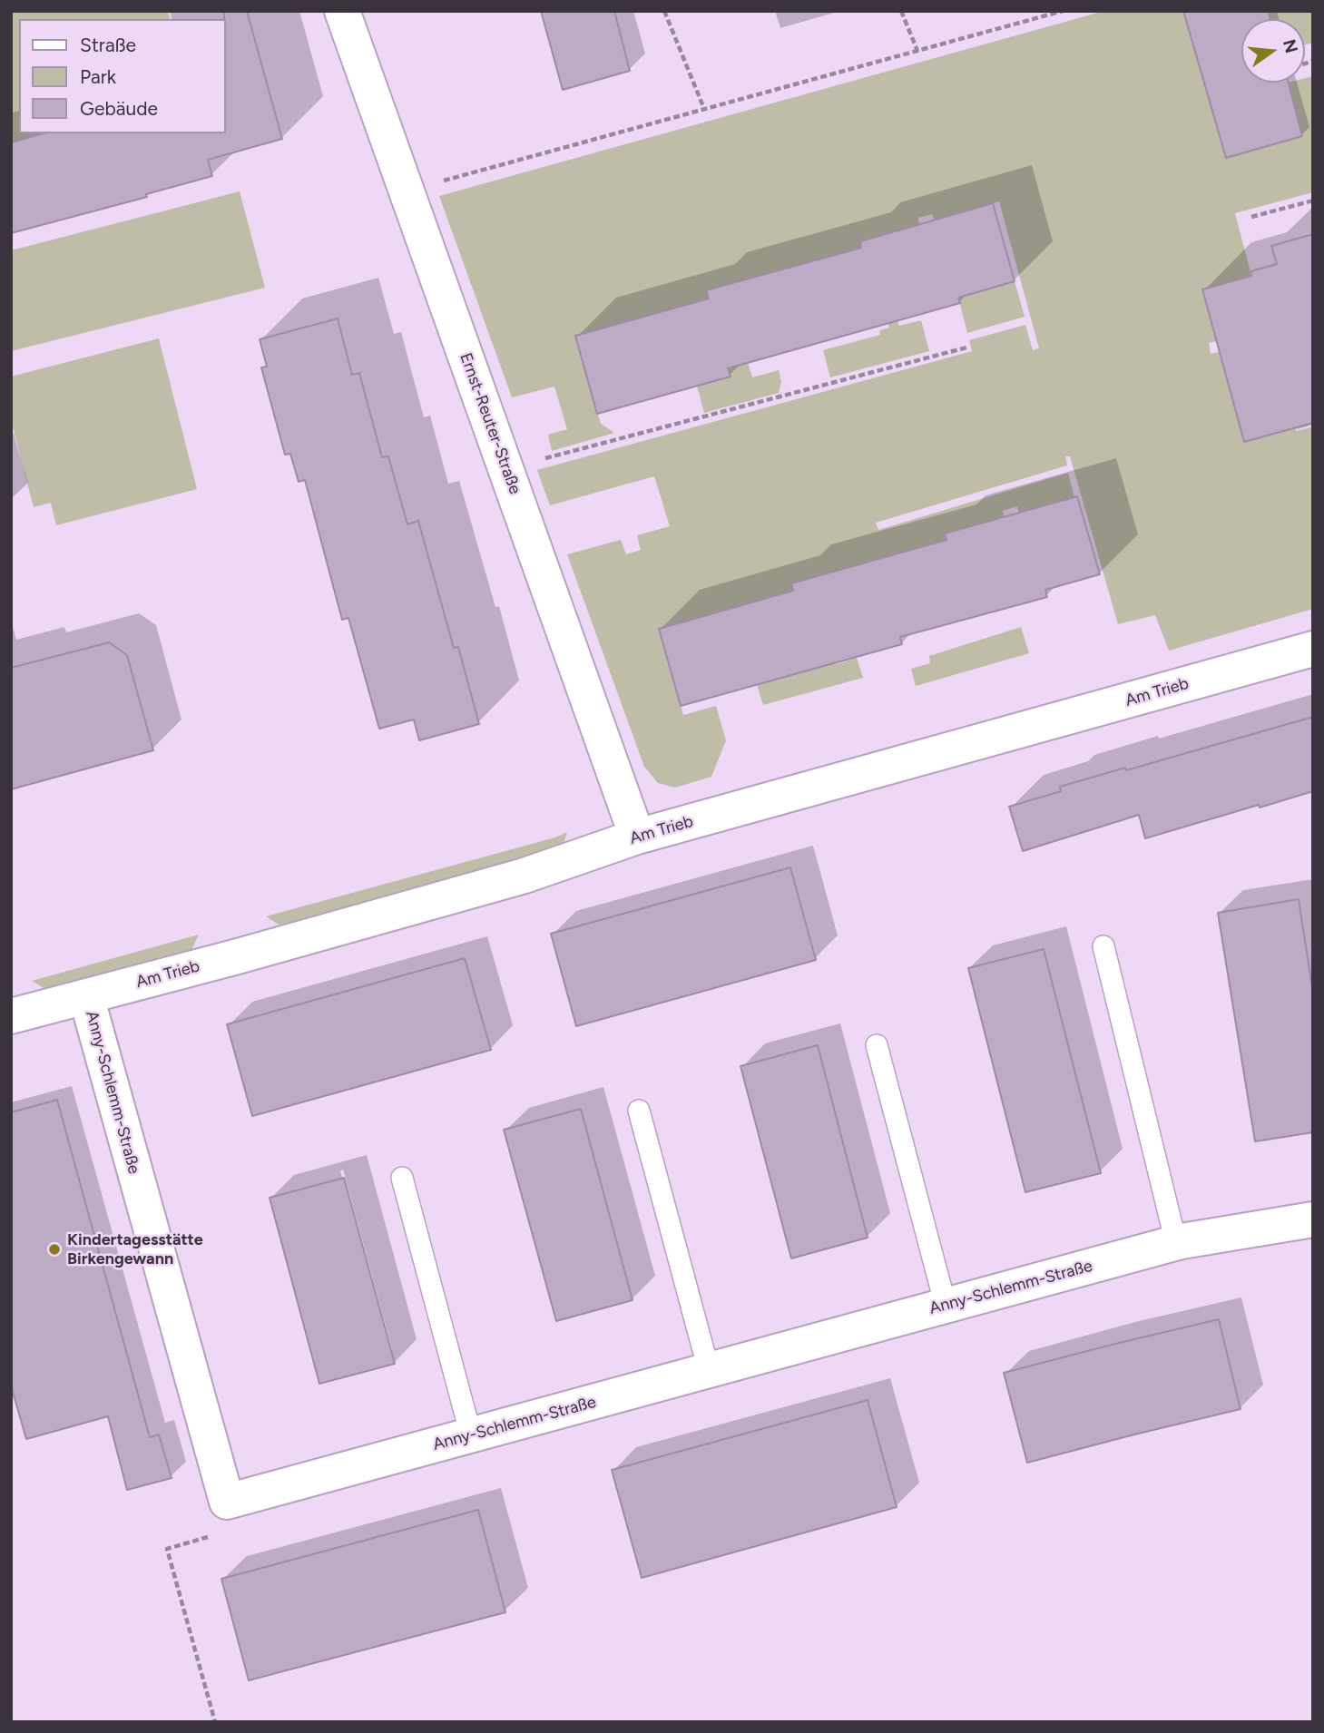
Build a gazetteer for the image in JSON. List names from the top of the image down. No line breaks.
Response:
{"streets":{"street":["Ernst-Reuter-Straße","Am Trieb","Anny-Schlemm-Straße"]},"crossings":[["Ernst-Reuter-Straße","Am Trieb"],["Am Trieb","Anny-Schlemm-Straße"]],"places":["Kindertagesstätte Birkengewann"],"legend":["Straße","Park","Gebäude"],"north":"right"}
